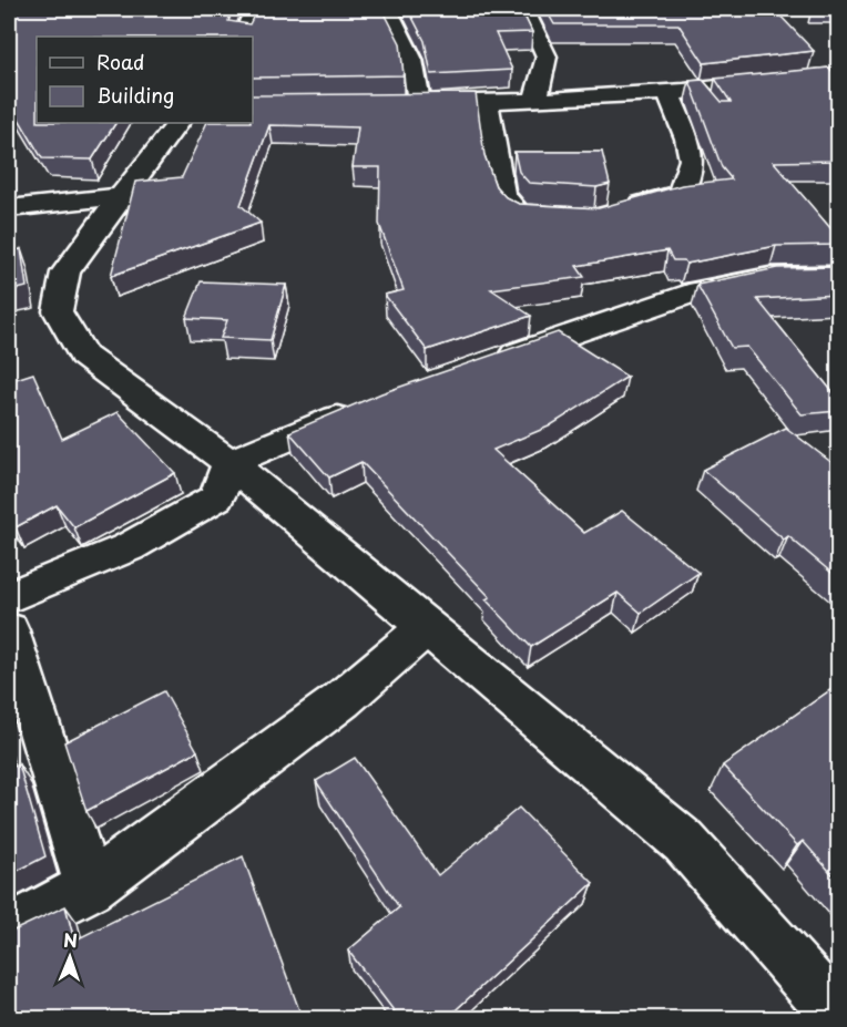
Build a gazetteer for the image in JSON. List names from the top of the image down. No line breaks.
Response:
{"legend":["Road","Building"],"north":"top"}
